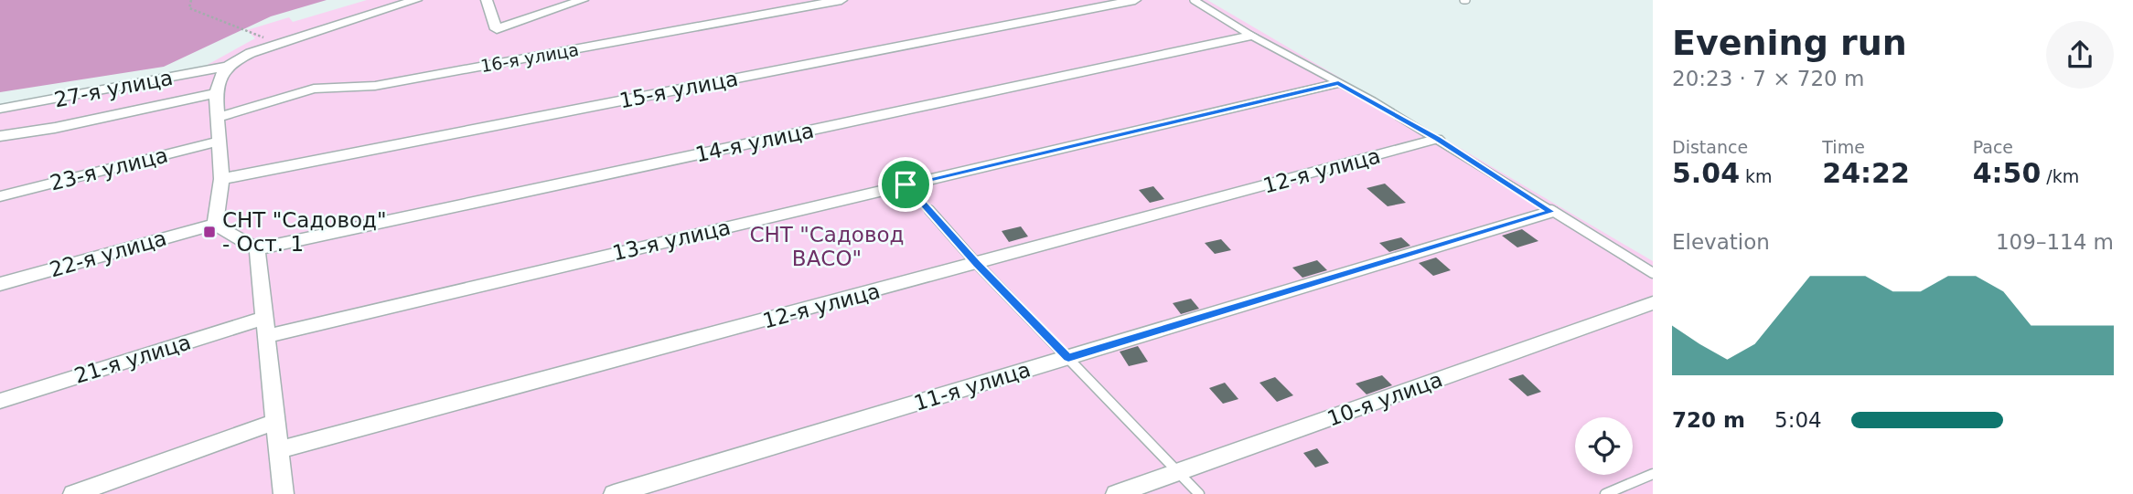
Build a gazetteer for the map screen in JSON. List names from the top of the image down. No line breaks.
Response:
{"streets":{"street":["16-я улица","27-я улица","15-я улица","14-я улица","23-я улица","12-я улица","13-я улица","22-я улица","21-я улица","11-я улица","10-я улица"]},"crossings":[["13-я улица","21-я улица"]],"parks":["СНТ \"Садовод ВАСО\""],"places":{"transit":["СНТ \"Садовод\" - Ост. 1"]},"page":{"heading":["Evening run","20:23 · 7 × 720 m"],"stats":[["Distance","5.04 km"],["Time","24:22"],["Pace","4:50 /km"]],"chart":["Elevation","109–114 m"],"list":[{"name":"720 m","note":"5:04"}]}}
